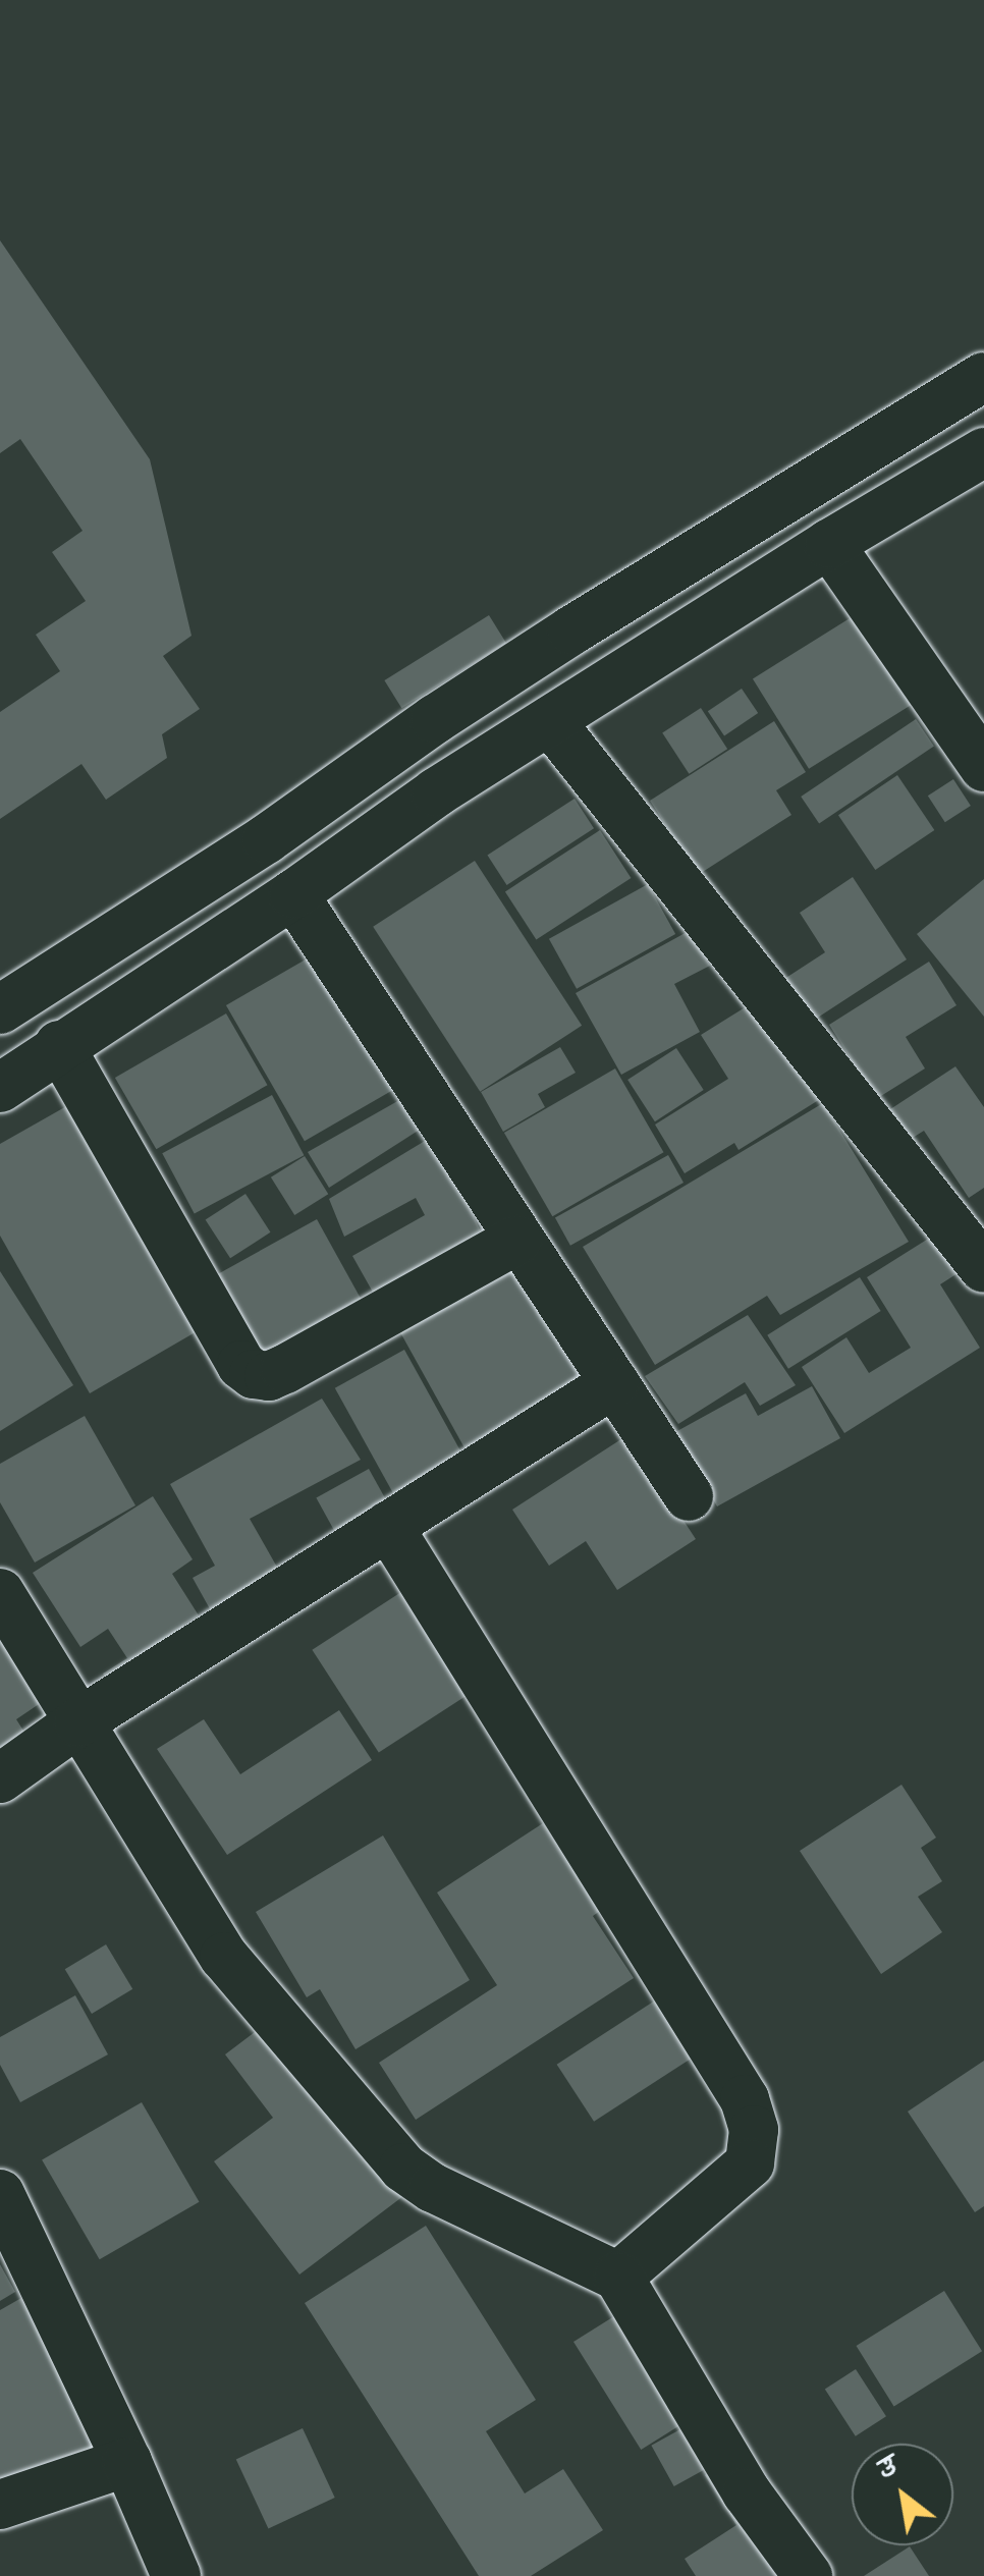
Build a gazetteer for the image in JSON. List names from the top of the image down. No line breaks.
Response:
{"north":"top left"}
